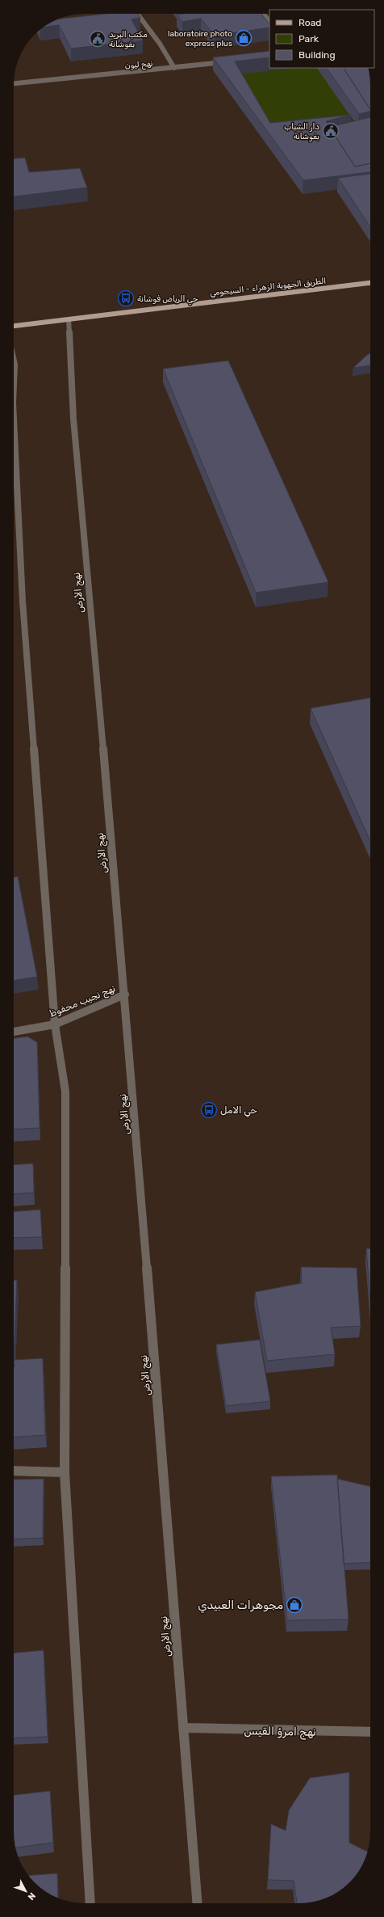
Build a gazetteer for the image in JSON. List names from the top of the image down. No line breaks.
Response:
{"streets":{"main road":["الطريق الجهوية الزهراء - السيجومي"],"street":["نهح ليون","نهج الأرض","نهج نجيب محفوظ","نهج امرؤ القيس"]},"crossings":[["الطريق الجهوية الزهراء - السيجومي","نهج الأرض"],["نهج الأرض","نهج نجيب محفوظ"],["نهج الأرض","نهج امرؤ القيس"]],"places":{"shop":["laboratoire photo express plus","مجوهرات العبيدي"],"public building":["مكتب البريد بفوشانة","دار الشباب بفوشانة"],"bus stop":["حي الرياض فوشانة","حي الامل"]},"legend":["Road","Park","Building"],"north":"bottom right"}
